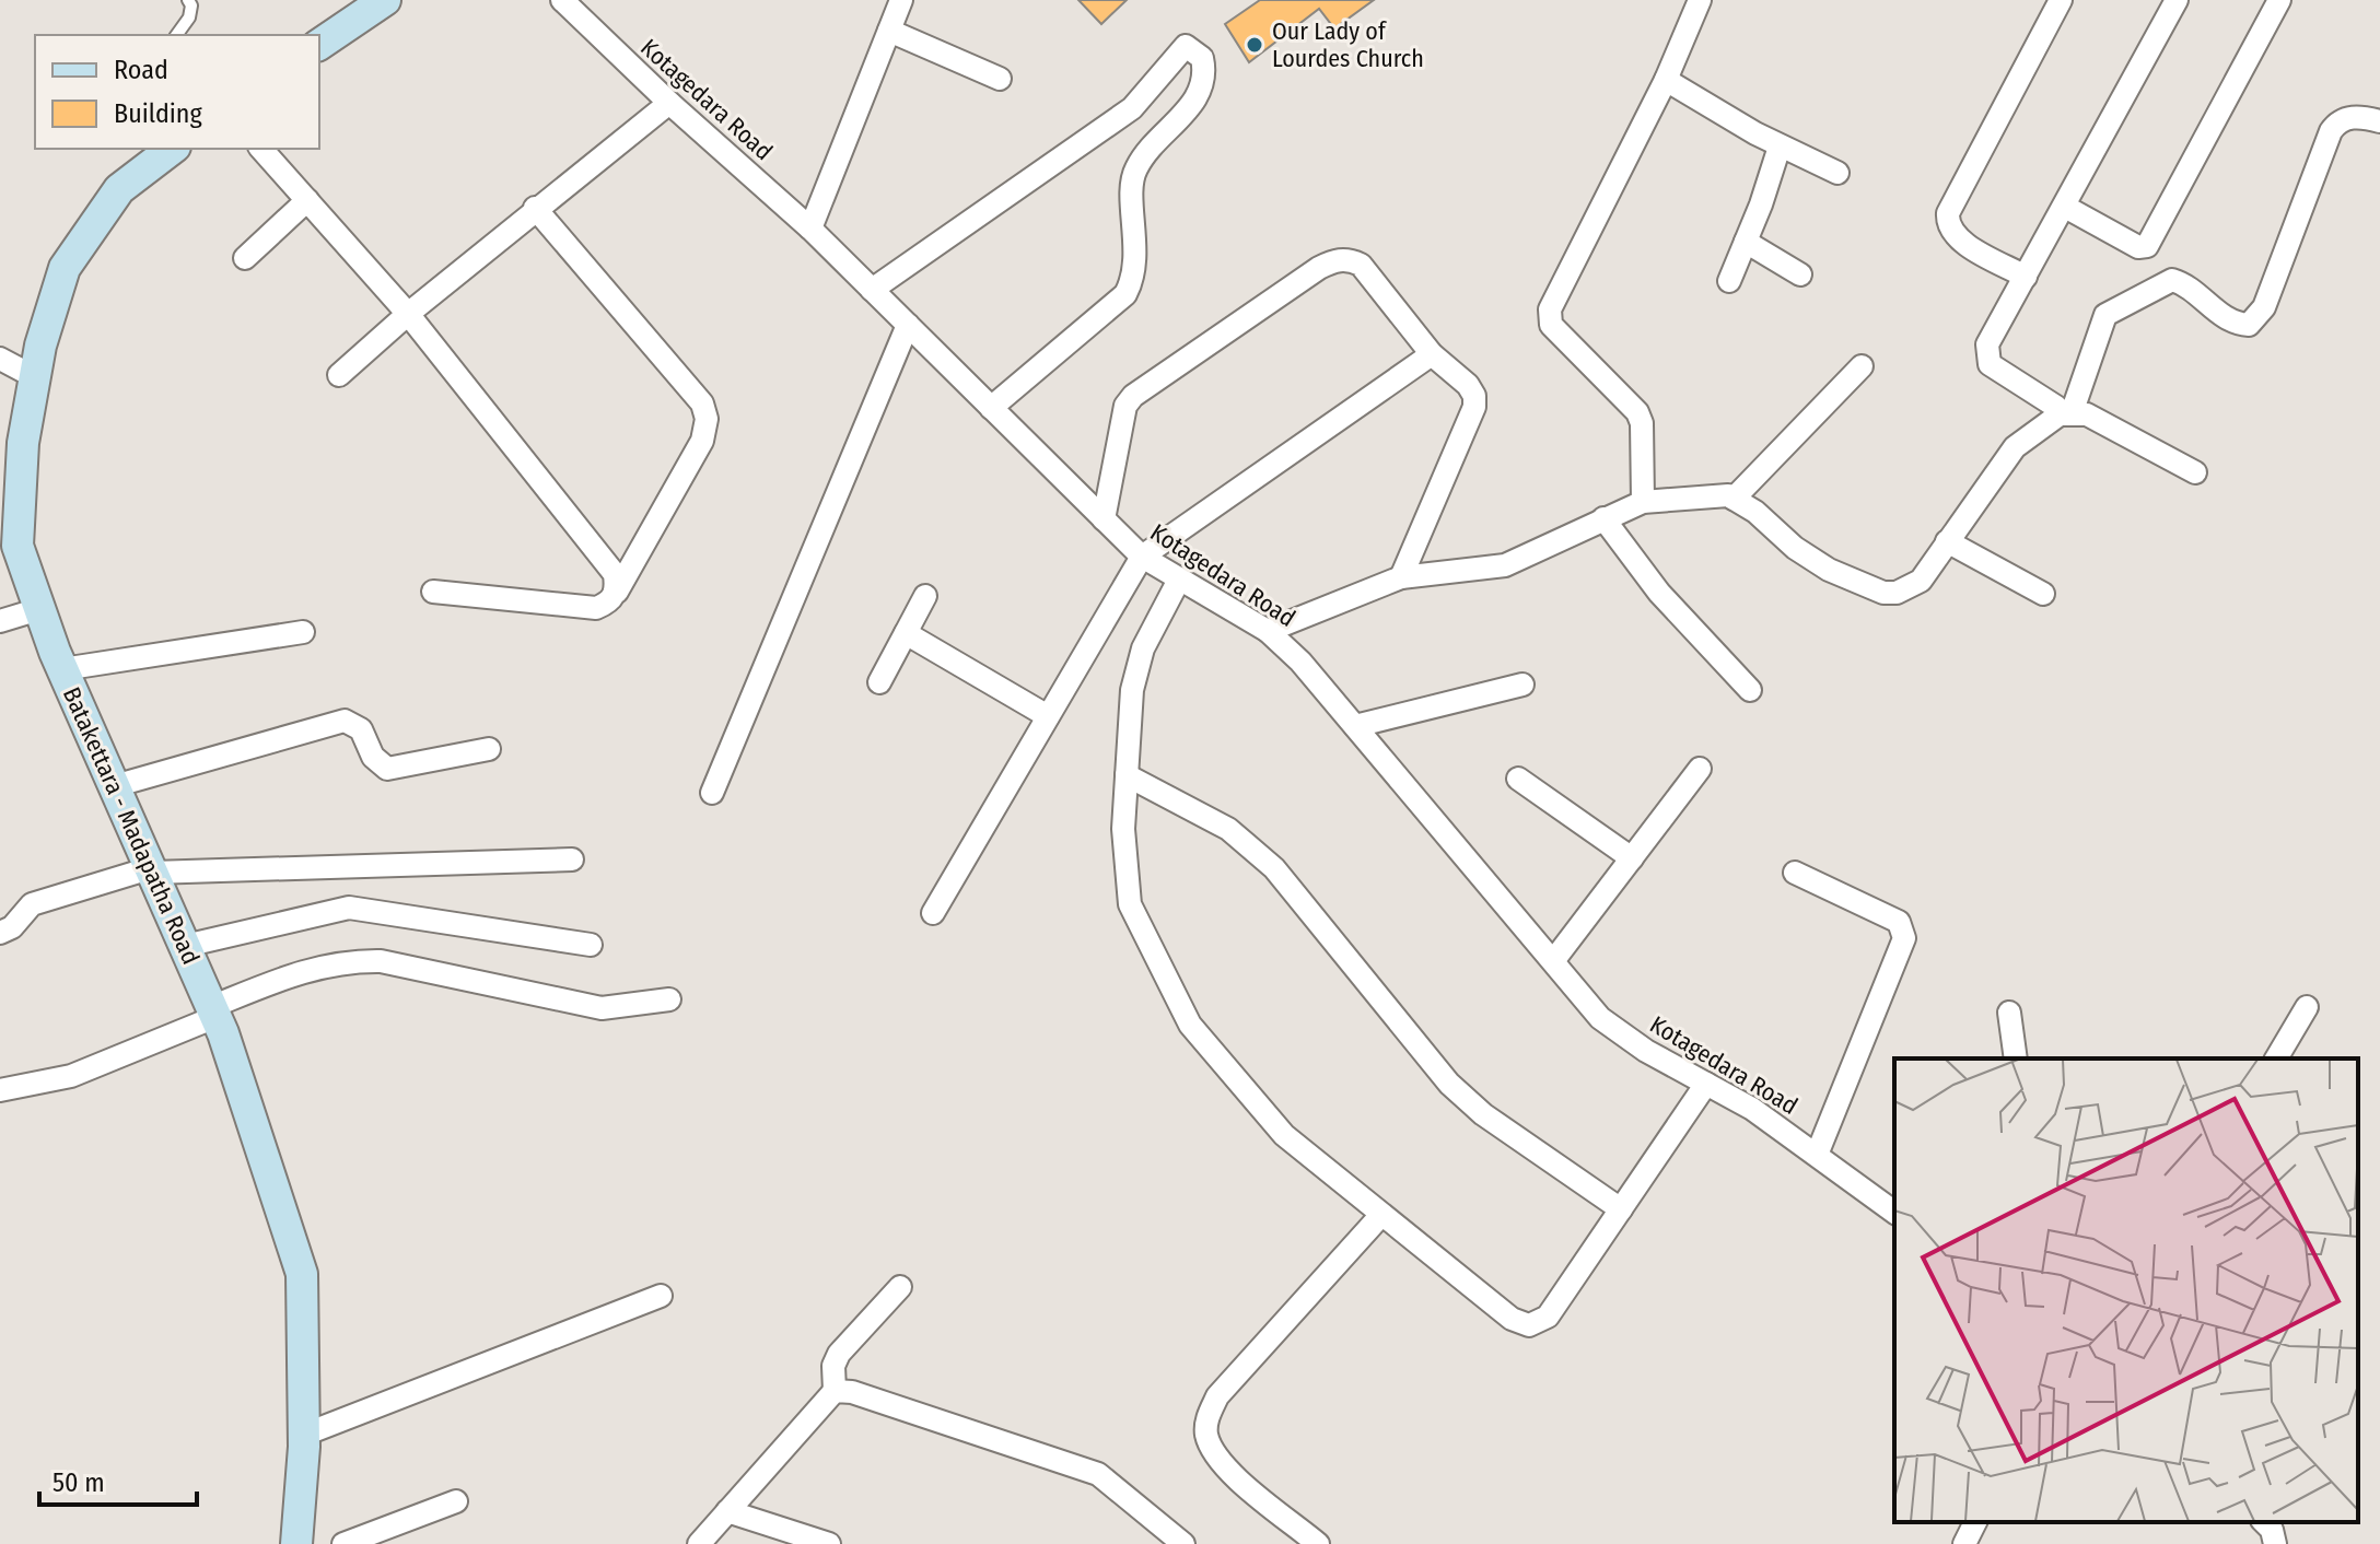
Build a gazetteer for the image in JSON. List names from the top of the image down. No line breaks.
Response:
{"streets":{"street":["Kotagedara Road","Batakettara - Madapatha Road"]},"places":["Our Lady of Lourdes Church"],"legend":["Road","Building"],"scale_bar":"50 m"}
